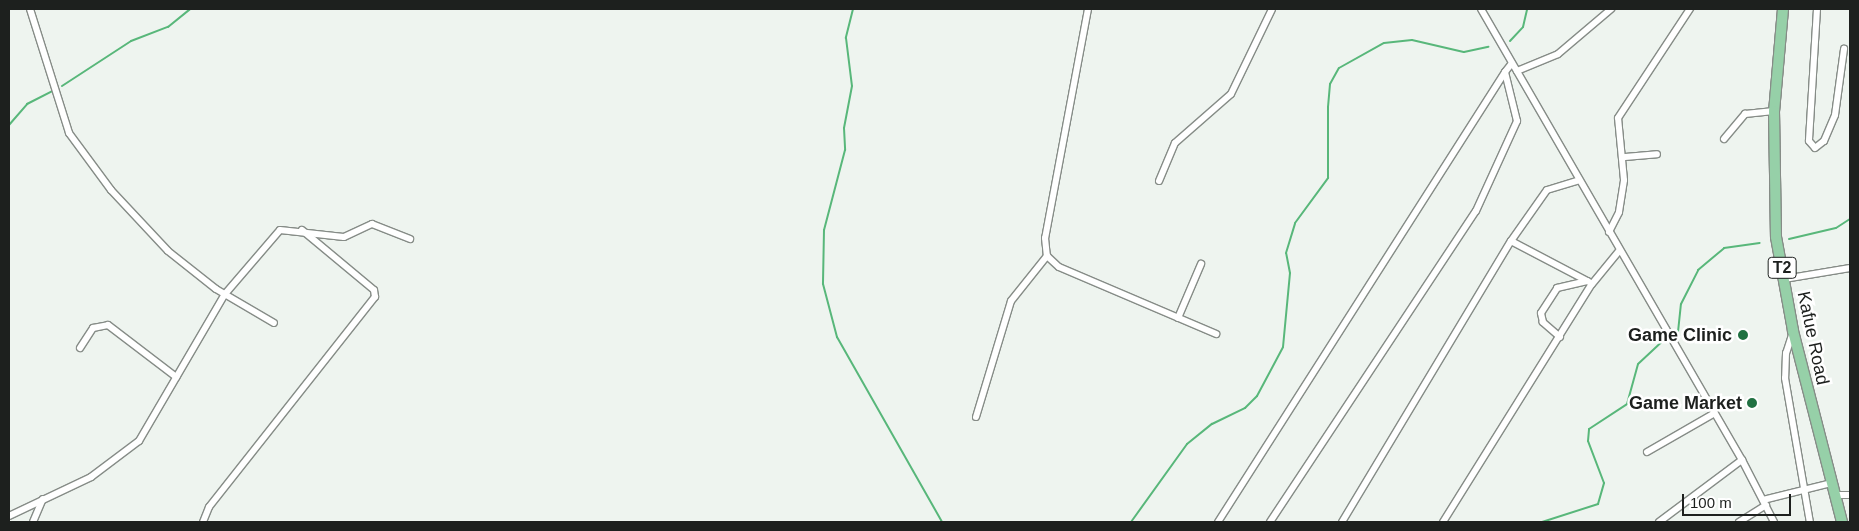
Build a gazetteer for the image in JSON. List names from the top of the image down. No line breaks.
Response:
{"streets":{"highway":["T2","Kafue Road"]},"places":["Game Clinic","Game Market"],"scale_bar":"100 m"}
